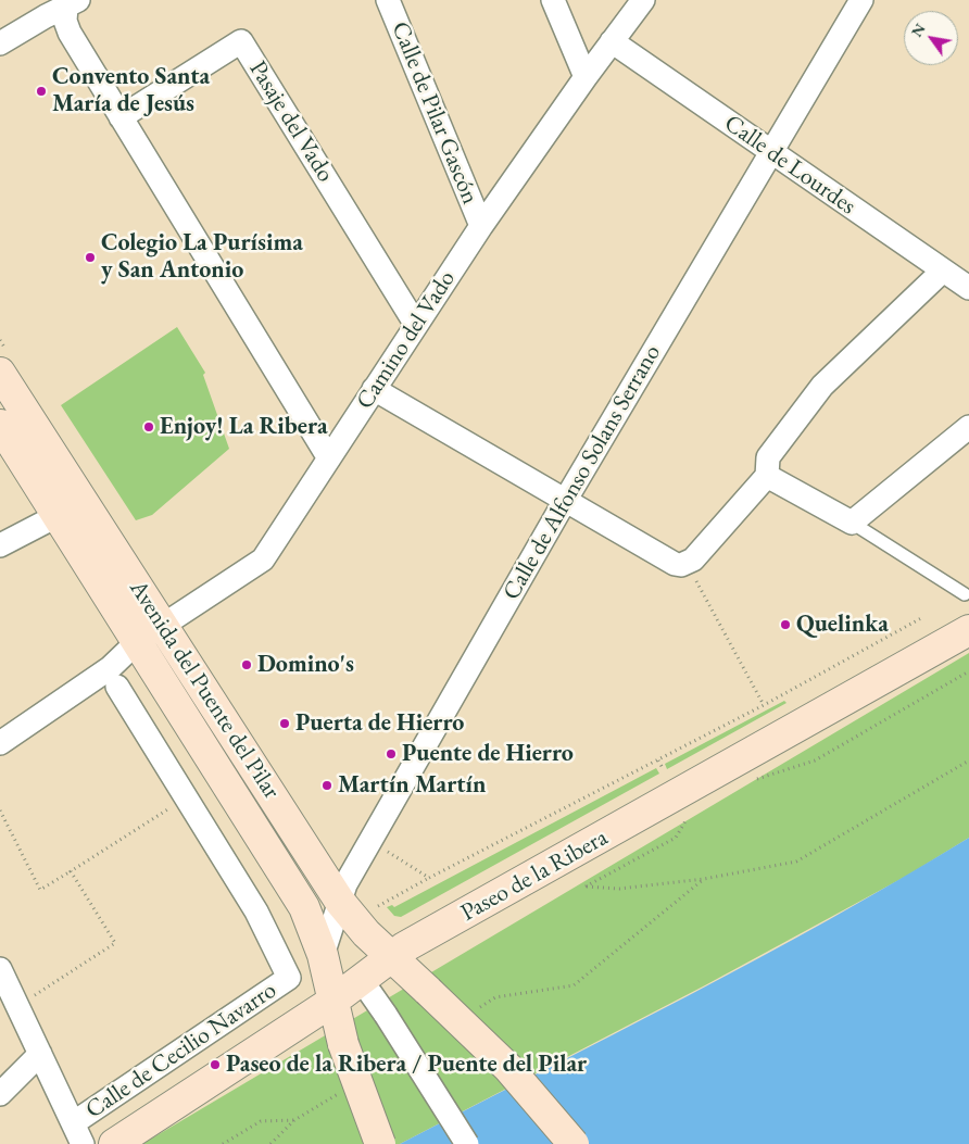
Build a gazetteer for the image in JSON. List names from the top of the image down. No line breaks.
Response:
{"streets":{"main road":["Avenida del Puente del Pilar","Paseo de la Ribera"],"street":["Calle de Pilar Gascón","Pasaje del Vado","Calle de Lourdes","Camino del Vado","Calle de Alfonso Solans Serrano","Calle de Cecilio Navarro"]},"crossings":[["Calle de Pilar Gascón","Camino del Vado"],["Pasaje del Vado","Camino del Vado"],["Calle de Lourdes","Camino del Vado"],["Calle de Lourdes","Calle de Alfonso Solans Serrano"],["Camino del Vado","Avenida del Puente del Pilar"],["Calle de Alfonso Solans Serrano","Avenida del Puente del Pilar"],["Avenida del Puente del Pilar","Paseo de la Ribera"]],"places":["Convento Santa María de Jesús","Colegio La Purísima y San Antonio","Enjoy! La Ribera","Quelinka","Domino's","Puerta de Hierro","Puente de Hierro","Martín Martín","Paseo de la Ribera / Puente del Pilar"],"north":"top left"}
